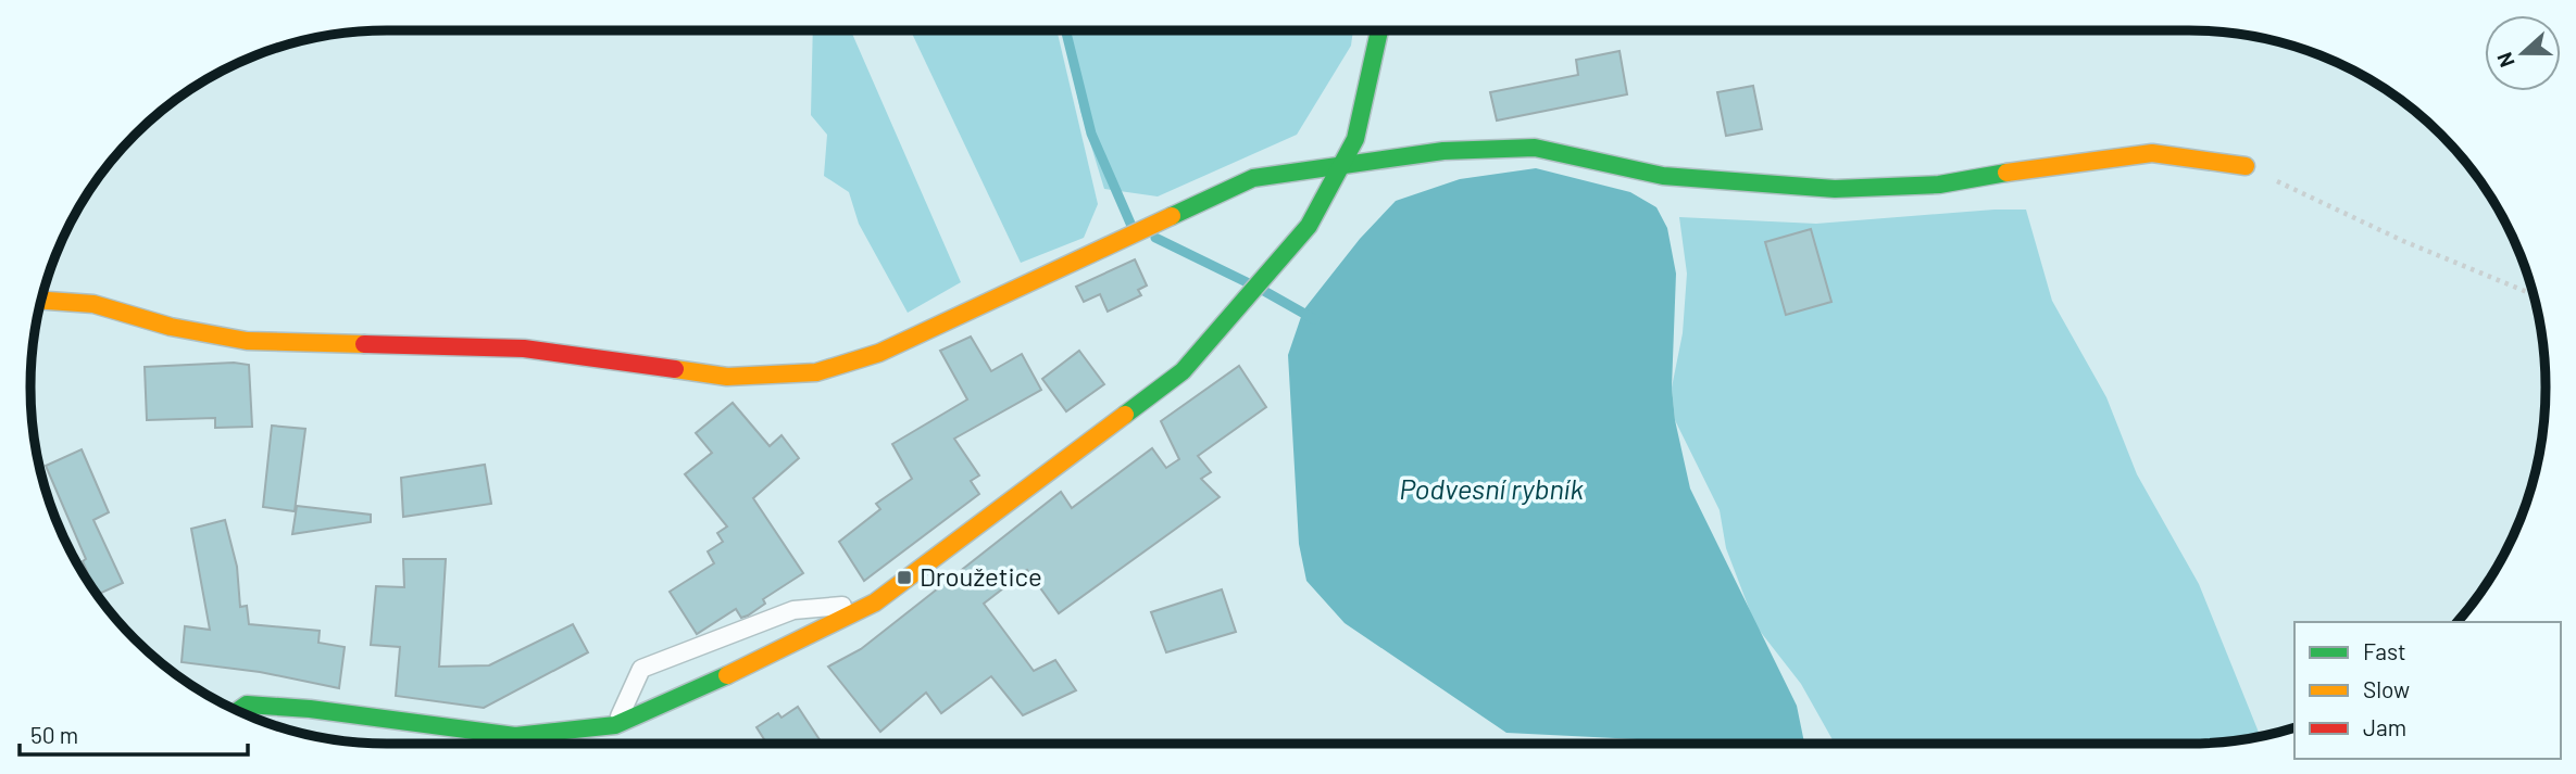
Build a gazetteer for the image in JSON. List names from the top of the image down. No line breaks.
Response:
{"water":["Podvesní rybník"],"places":{"transit":["Droužetice"]},"legend":["Fast","Slow","Jam"],"scale_bar":"50 m","north":"left"}
